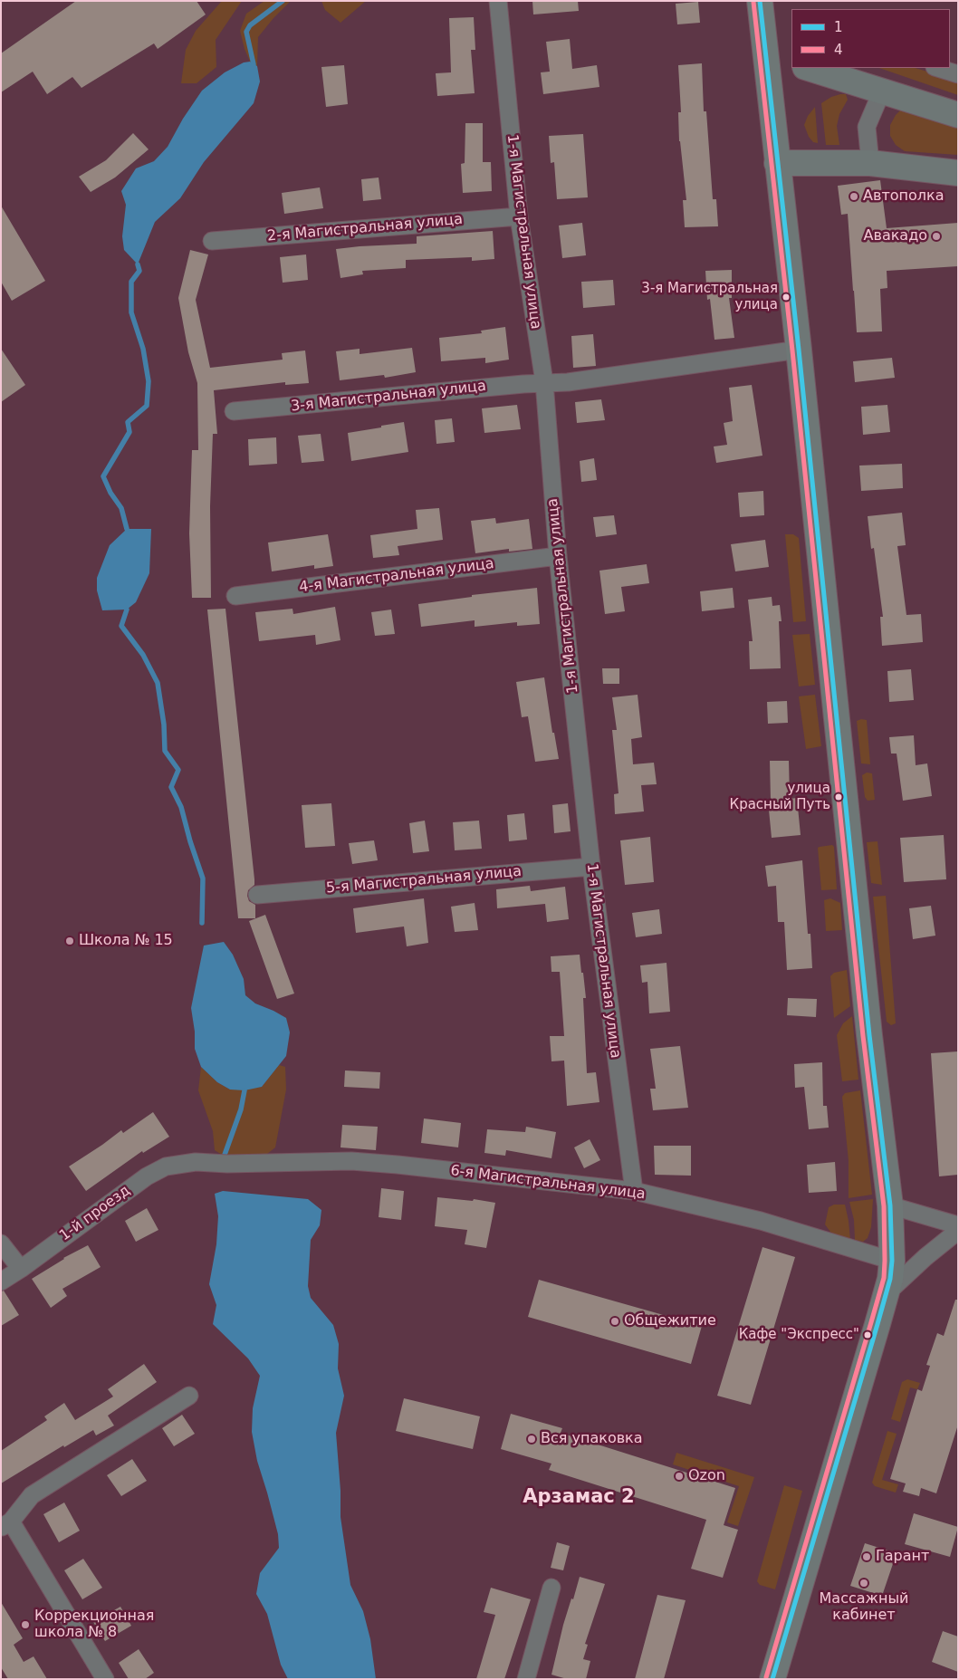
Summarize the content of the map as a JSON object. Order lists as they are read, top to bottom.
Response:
{
  "streets": {
    "street": [
      "2-я Магистральная улица",
      "1-я Магистральная улица",
      "3-я Магистральная улица",
      "4-я Магистральная улица",
      "5-я Магистральная улица",
      "6-я Магистральная улица",
      "1-й проезд"
    ]
  },
  "crossings": [
    ["2-я Магистральная улица", "1-я Магистральная улица"],
    ["1-я Магистральная улица", "3-я Магистральная улица"],
    ["1-я Магистральная улица", "4-я Магистральная улица"],
    ["1-я Магистральная улица", "5-я Магистральная улица"],
    ["1-я Магистральная улица", "6-я Магистральная улица"],
    ["6-я Магистральная улица", "1-й проезд"]
  ],
  "districts": ["Арзамас 2"],
  "places": [
    "Автополка",
    "Авакадо",
    "3-я Магистральная улица",
    "улица Красный Путь",
    "Школа № 15",
    "Общежитие",
    "Кафе \"Экспресс\"",
    "Вся упаковка",
    "Ozon",
    "Гарант",
    "Массажный кабинет",
    "Коррекционная школа № 8"
  ],
  "lines": ["transit line 1", "transit line 4"],
  "legend": ["1", "4"]
}
